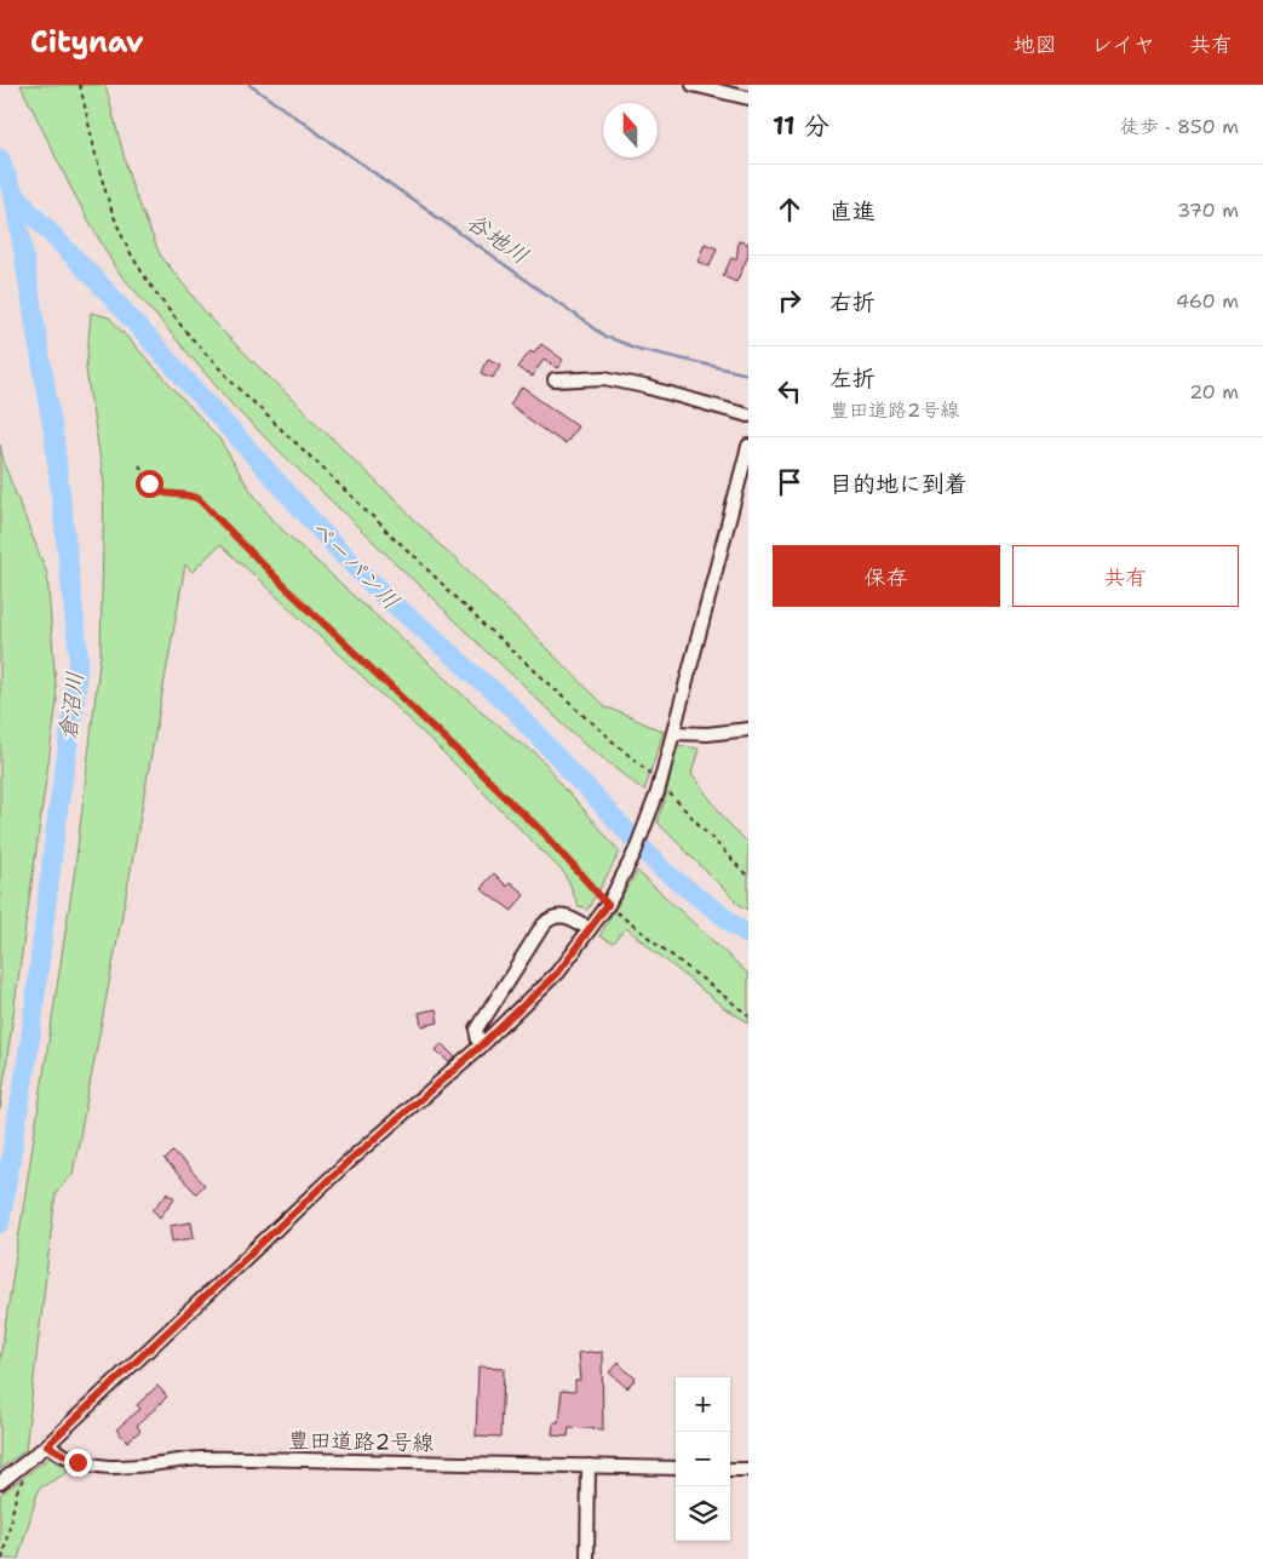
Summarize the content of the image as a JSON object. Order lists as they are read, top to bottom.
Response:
{
  "streets": {
    "street": ["豊田道路2号線"]
  },
  "water": ["谷地川", "ペーパン川", "倉沼川"],
  "north": "top",
  "page": {
    "header": "Citynav",
    "nav": ["地図", "レイヤ", "共有"],
    "heading": ["11 分", "徒歩 · 850 m"],
    "list": [
      ["直進", "370 m"],
      ["右折", "460 m"],
      ["左折", "豊田道路2号線", "20 m"],
      "目的地に到着"
    ],
    "buttons": ["保存", "共有"],
    "map_buttons": ["+", "−"]
  }
}
